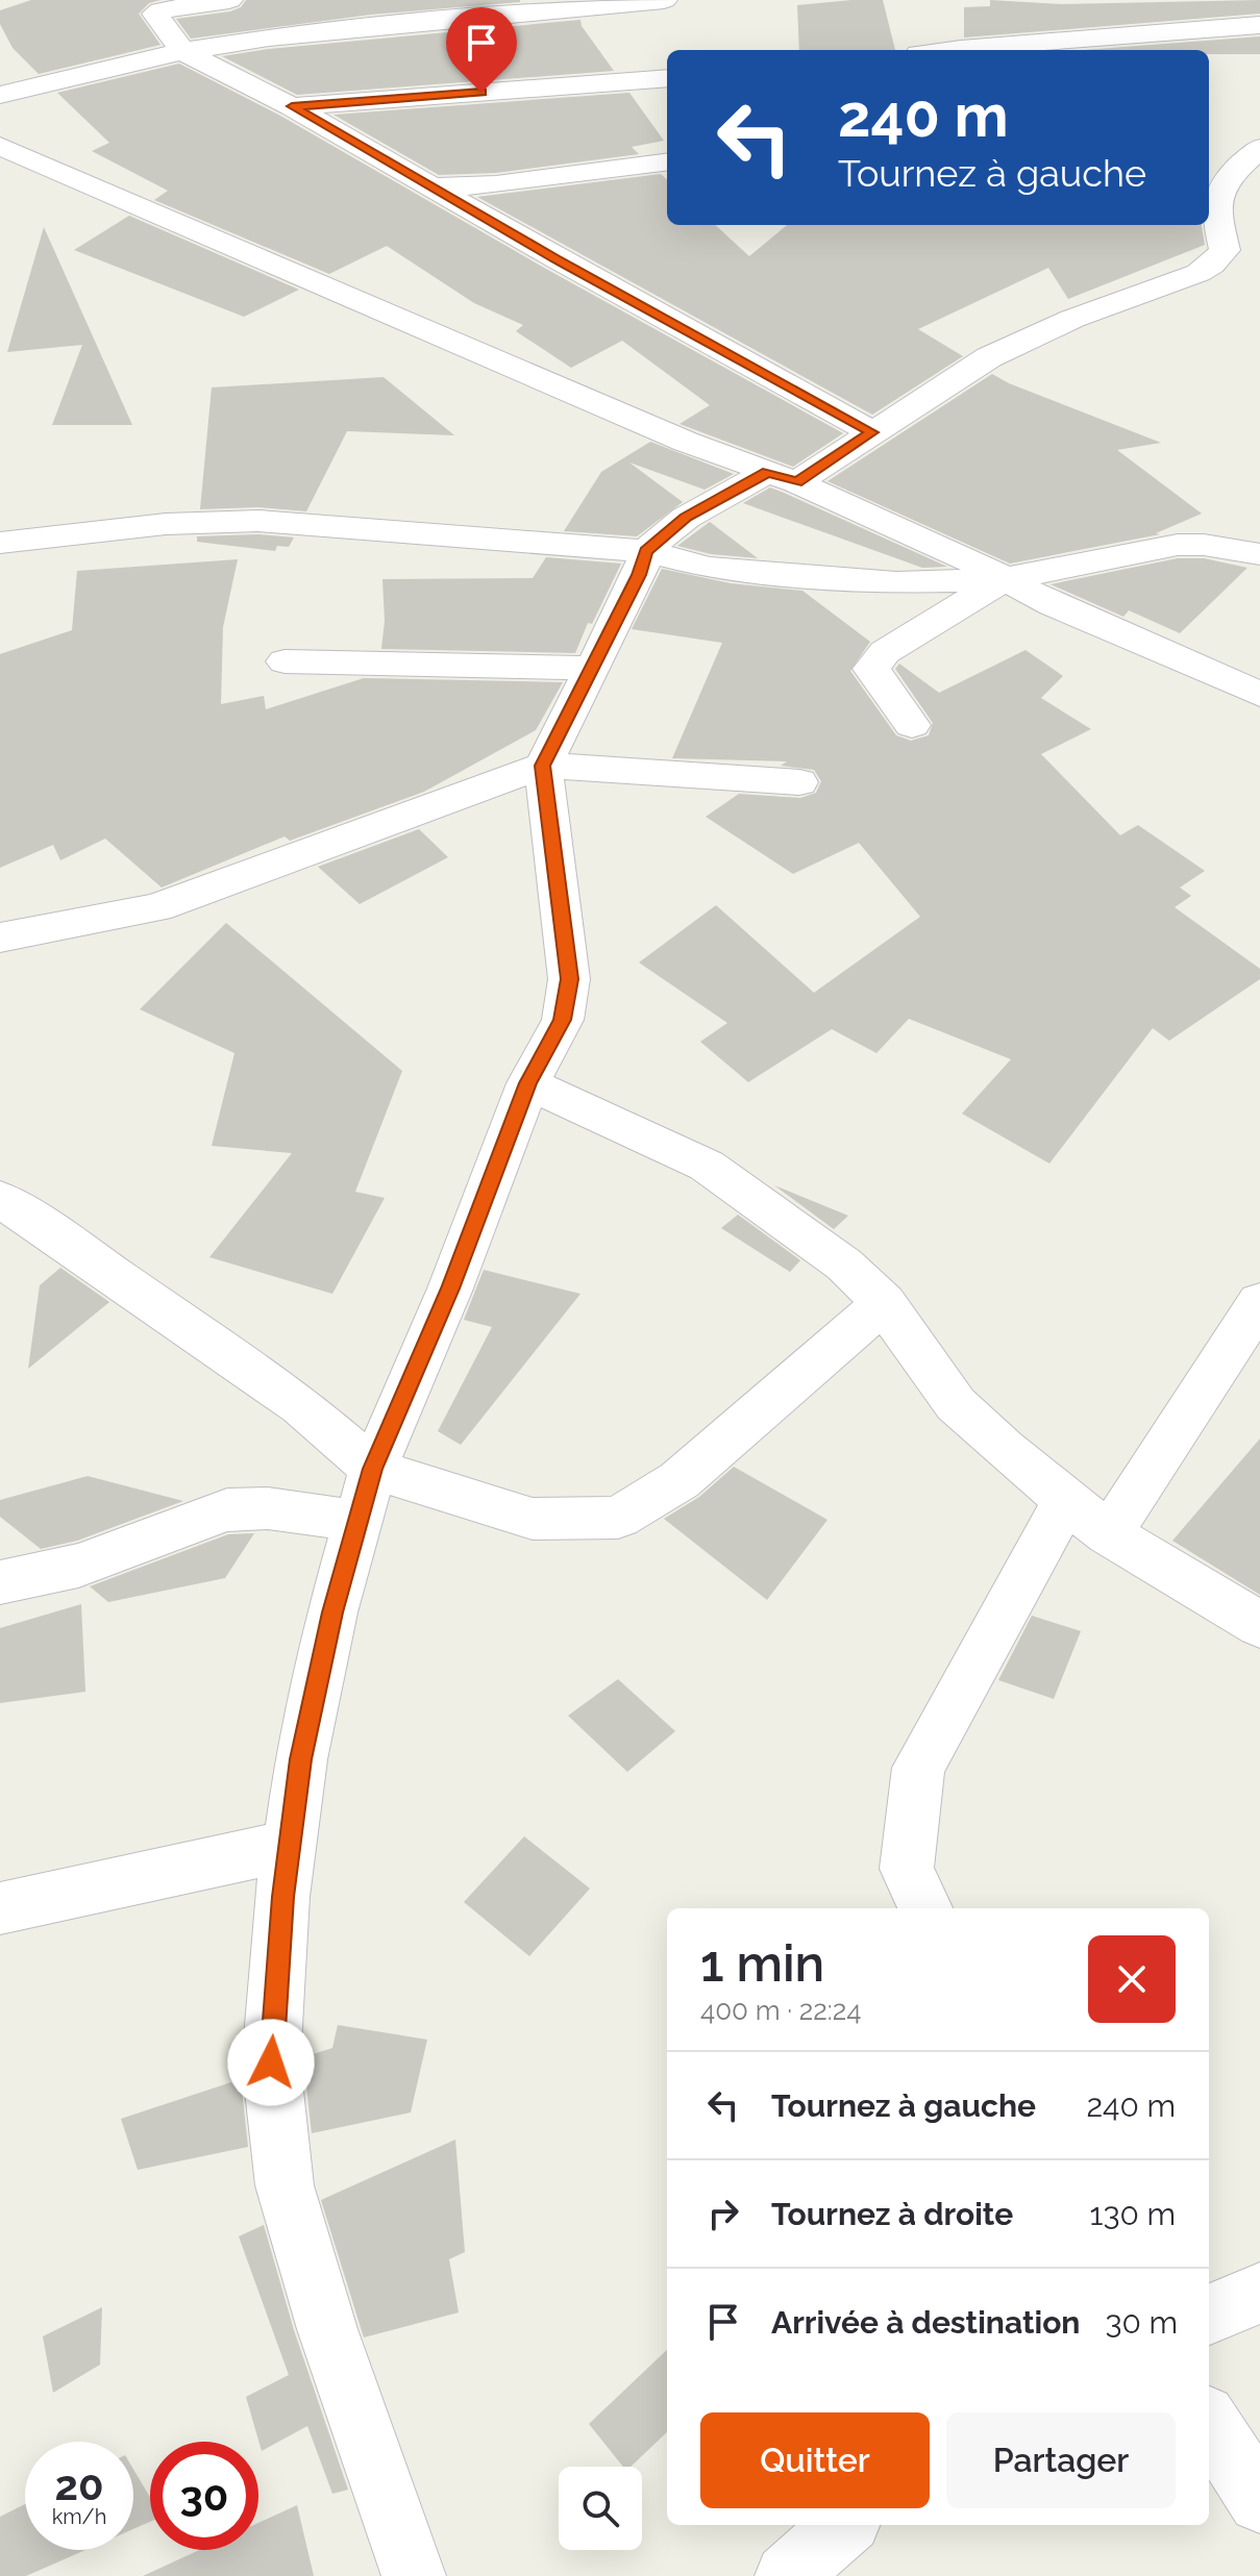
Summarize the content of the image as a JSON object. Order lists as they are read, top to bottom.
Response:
{
  "page": {
    "turn": ["240 m", "Tournez à gauche"],
    "heading": ["1 min", "400 m · 22:24"],
    "list": [
      {
        "name": "Tournez à gauche",
        "value": "240 m"
      },
      {
        "name": "Tournez à droite",
        "value": "130 m"
      },
      {
        "name": "Arrivée à destination",
        "value": "30 m"
      }
    ],
    "buttons": ["Quitter", "Partager"],
    "speed": "20 km/h",
    "limit": "30"
  }
}
